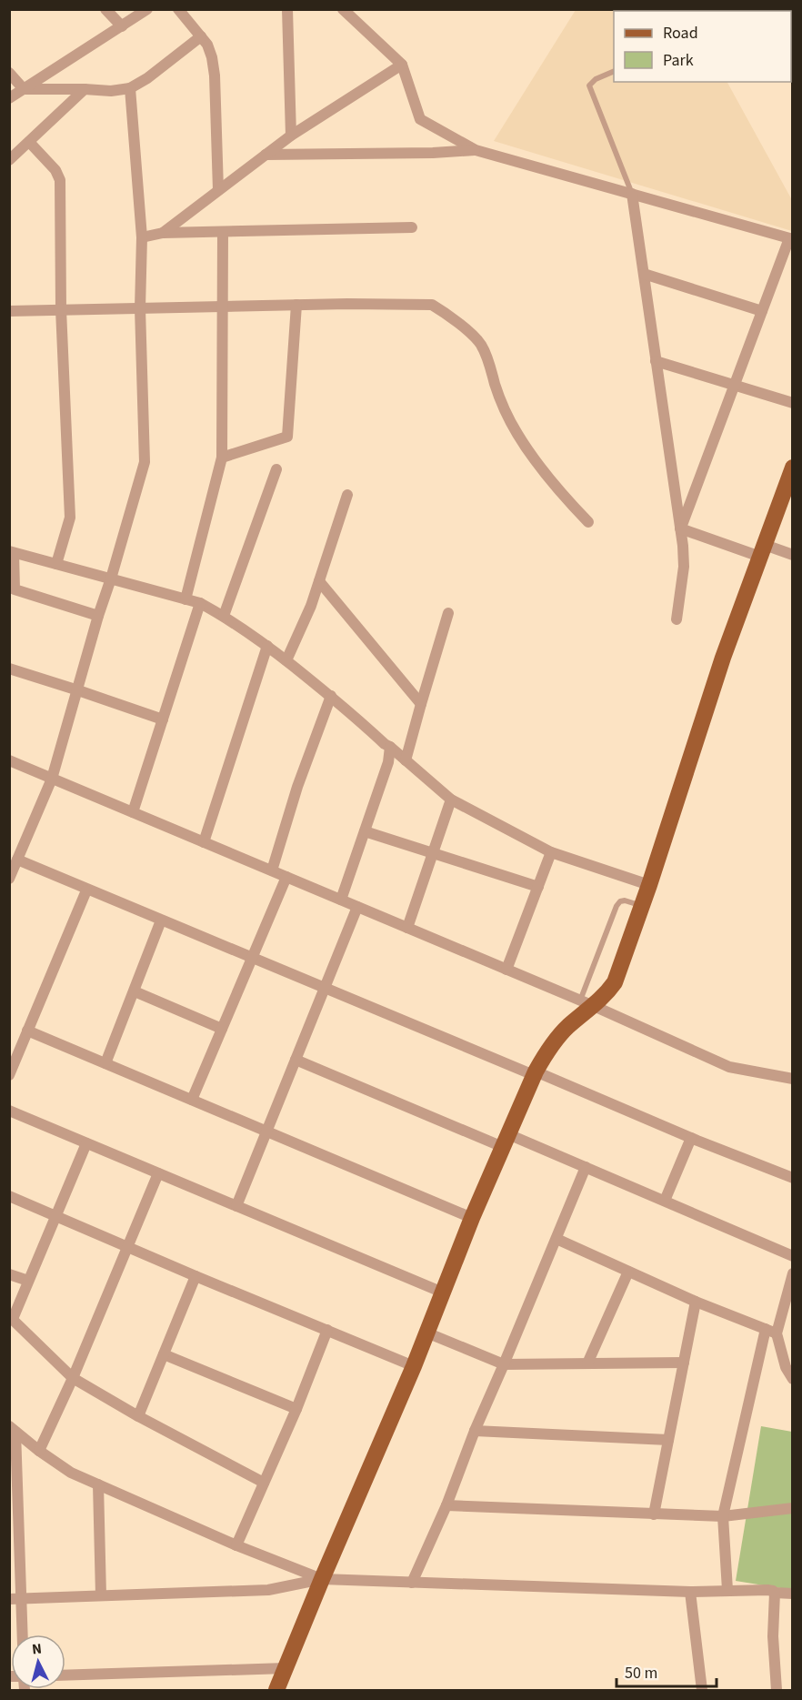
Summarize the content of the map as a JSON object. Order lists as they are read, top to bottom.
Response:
{
  "legend": ["Road", "Park"],
  "scale_bar": "50 m",
  "north": "top"
}
